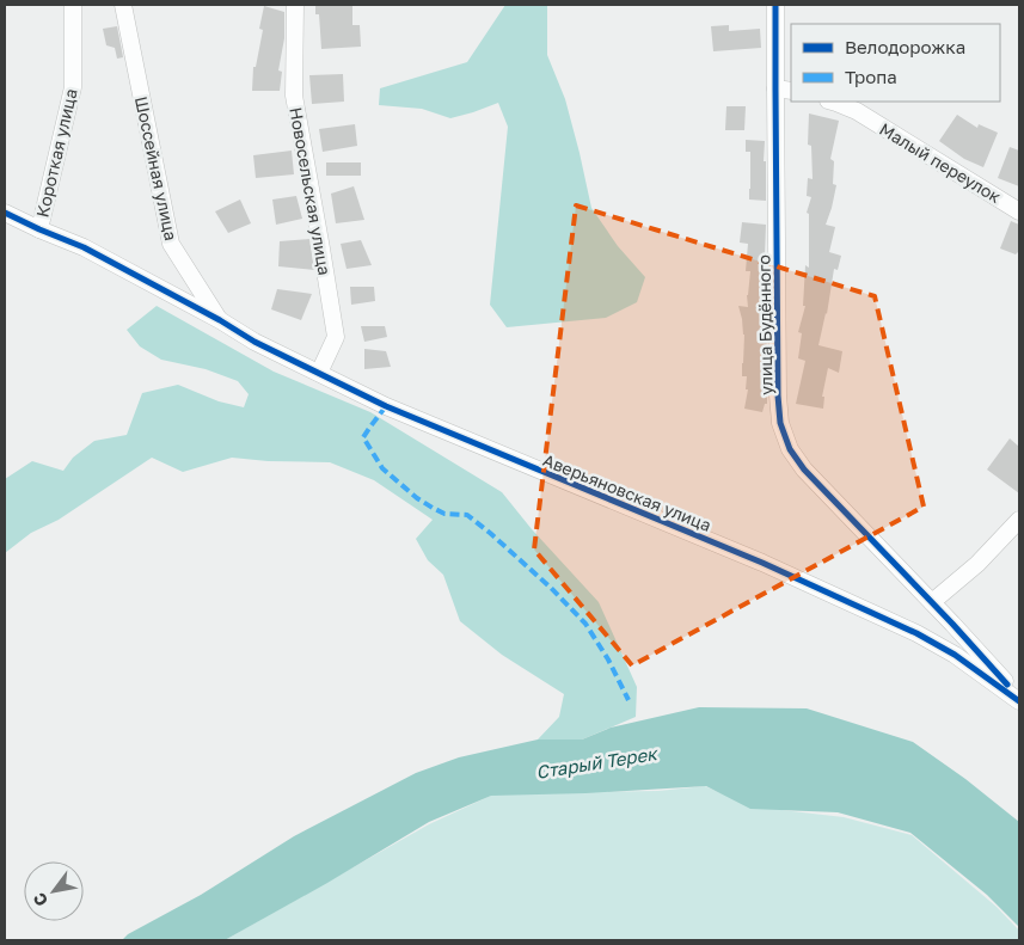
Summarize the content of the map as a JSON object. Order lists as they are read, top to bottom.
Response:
{
  "streets": {
    "street": [
      "Короткая улица",
      "Малый переулок",
      "Шоссейная улица",
      "Новосельская улица",
      "улица Будённого",
      "Аверьяновская улица"
    ]
  },
  "crossings": [
    ["Короткая улица", "Аверьяновская улица"],
    ["Шоссейная улица", "Аверьяновская улица"],
    ["Новосельская улица", "Аверьяновская улица"],
    ["улица Будённого", "Аверьяновская улица"]
  ],
  "water": ["Старый Терек"],
  "legend": ["Велодорожка", "Тропа"],
  "north": "bottom left"
}
